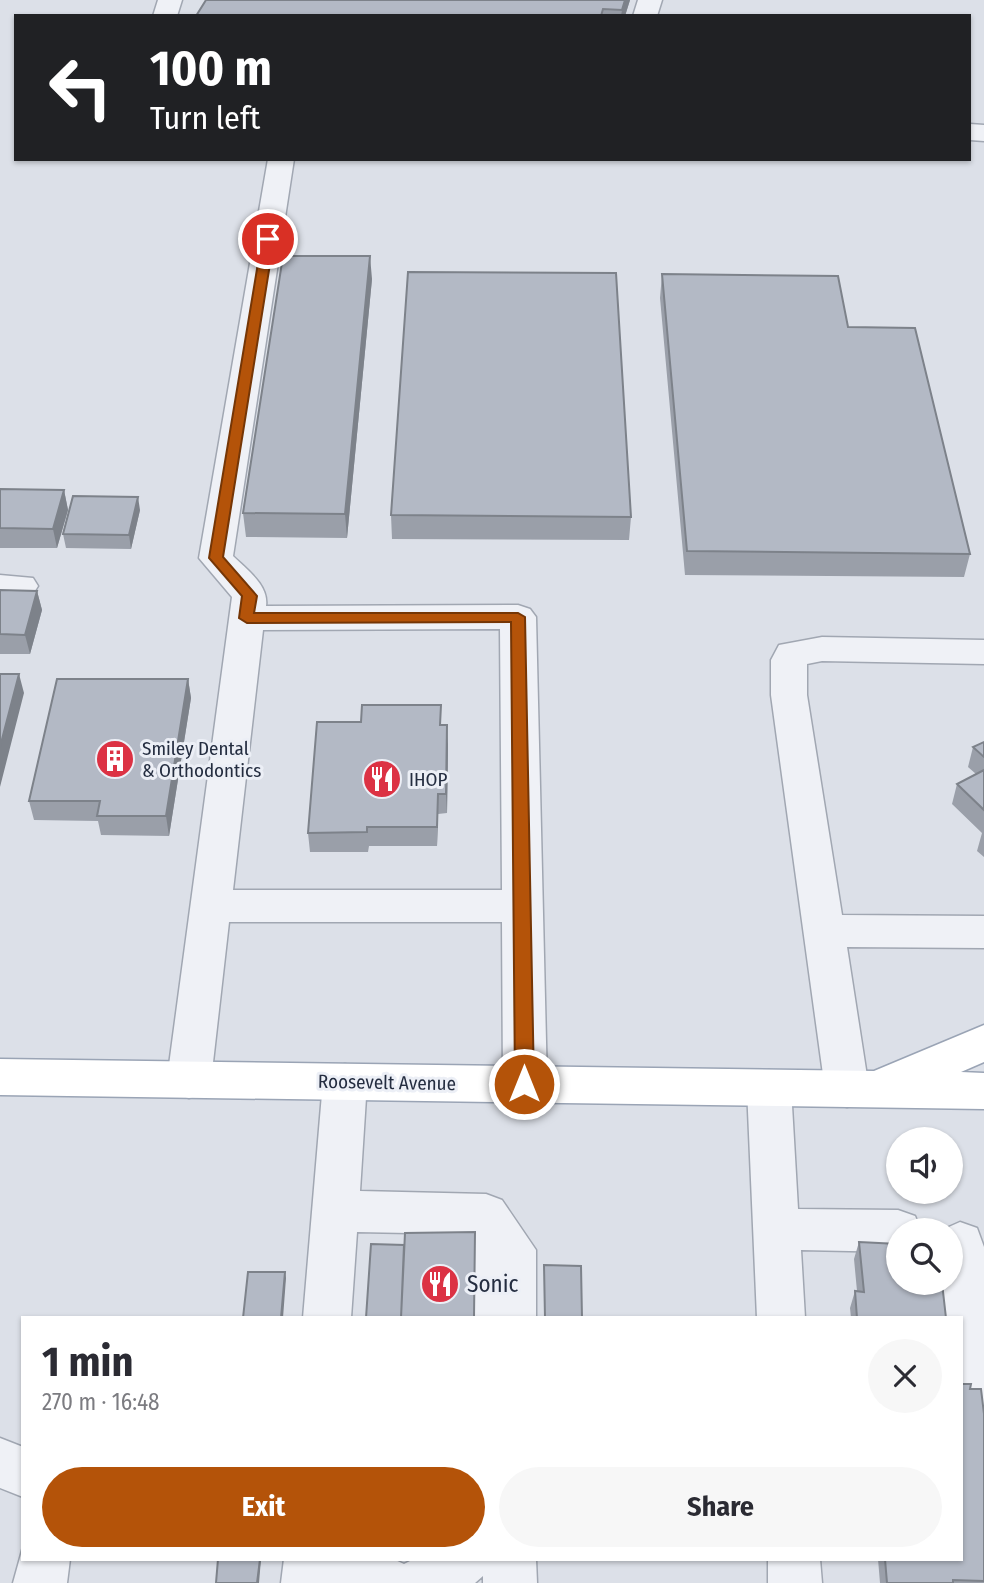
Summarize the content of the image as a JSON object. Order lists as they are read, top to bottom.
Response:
{
  "streets": {
    "main road": ["Roosevelt Avenue"]
  },
  "places": {
    "building": ["Smiley Dental & Orthodontics"],
    "restaurant": ["IHOP", "Sonic"]
  },
  "page": {
    "turn": ["100 m", "Turn left"],
    "heading": ["1 min", "270 m · 16:48"],
    "buttons": ["Exit", "Share"]
  }
}
